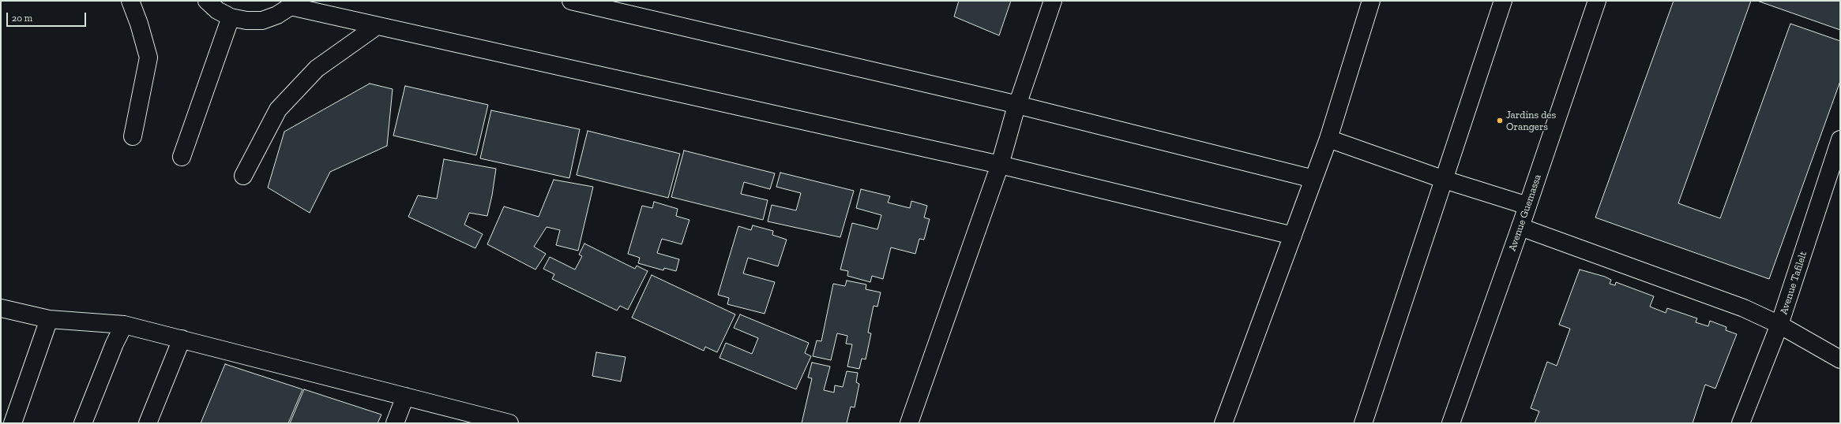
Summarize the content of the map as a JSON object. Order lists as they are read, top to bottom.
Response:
{
  "streets": {
    "street": ["Avenue Guemassa", "Avenue Tafilelt"]
  },
  "places": ["Jardins des Orangers"],
  "scale_bar": "20 m"
}
